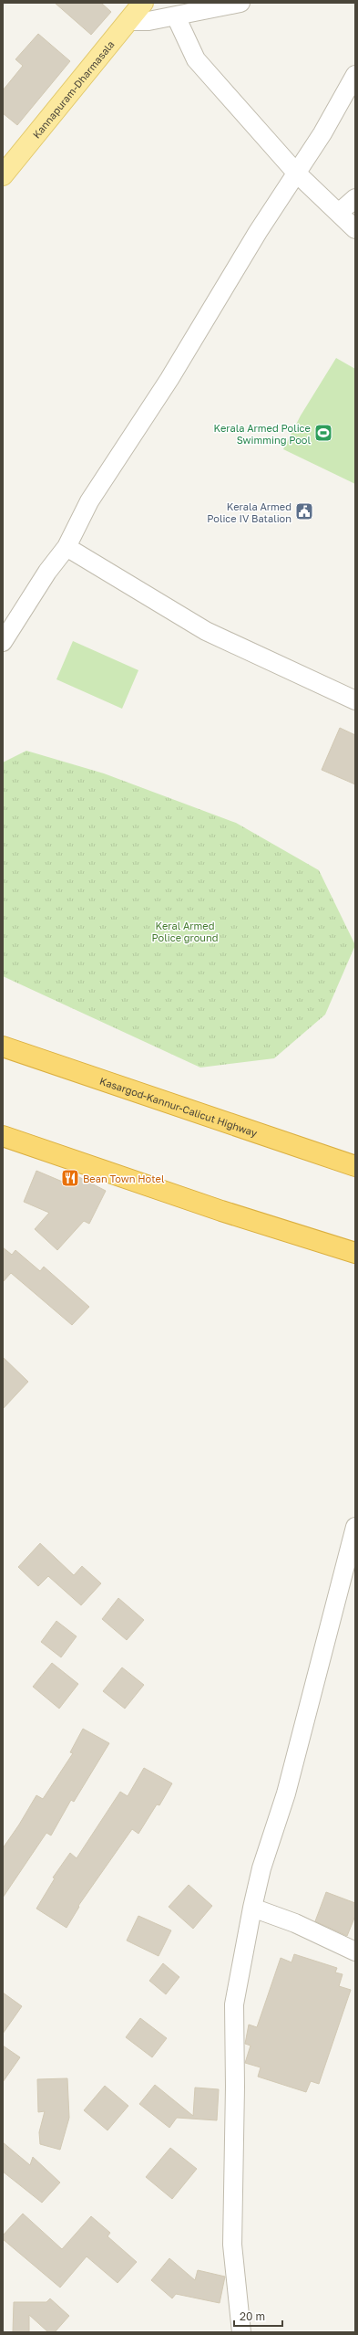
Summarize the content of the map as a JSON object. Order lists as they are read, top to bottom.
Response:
{
  "streets": {
    "highway": ["Kasargod-Kannur-Calicut Highway"],
    "main road": ["Kannapuram-Dharmasala"]
  },
  "parks": ["Keral Armed Police ground"],
  "places": {
    "sports": ["Kerala Armed Police Swimming Pool"],
    "public building": ["Kerala Armed Police IV Batalion"],
    "restaurant": ["Bean Town Hotel"]
  },
  "scale_bar": "20 m"
}
